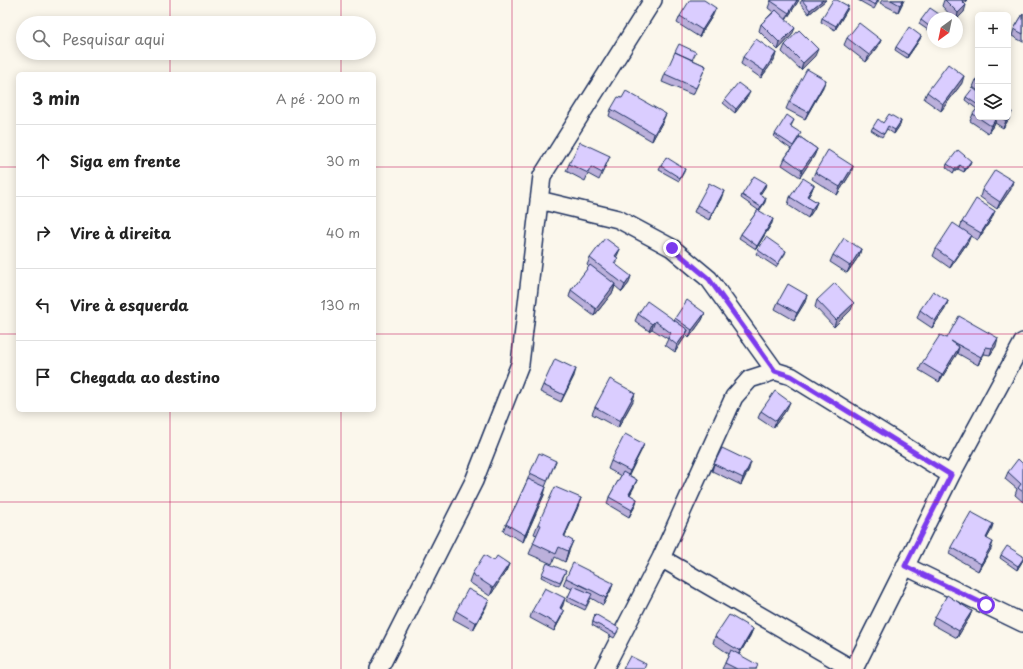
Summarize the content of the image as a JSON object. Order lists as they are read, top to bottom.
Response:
{
  "north": "bottom left",
  "page": {
    "map_buttons": ["+", "−"],
    "search": "Pesquisar aqui",
    "heading": ["3 min", "A pé · 200 m"],
    "list": [
      ["Siga em frente", "30 m"],
      ["Vire à direita", "40 m"],
      ["Vire à esquerda", "130 m"],
      "Chegada ao destino"
    ]
  }
}
